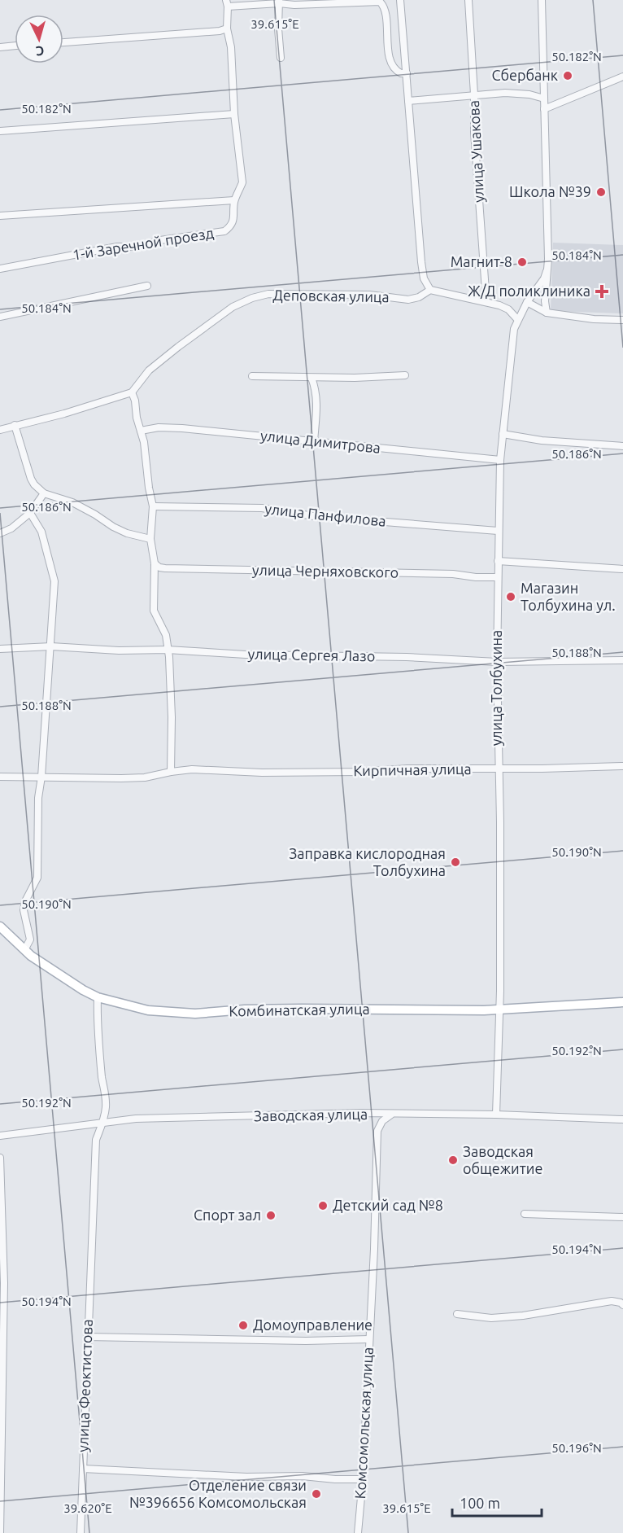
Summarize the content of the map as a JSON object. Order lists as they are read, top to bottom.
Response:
{
  "streets": {
    "main road": ["Комбинатская улица"],
    "street": [
      "улица Ушакова",
      "1-й Заречной проезд",
      "Деповская улица",
      "улица Димитрова",
      "улица Панфилова",
      "улица Черняховского",
      "улица Сергея Лазо",
      "улица Толбухина",
      "Кирпичная улица",
      "Заводская улица",
      "улица Феоктистова",
      "Комсомольская улица"
    ]
  },
  "crossings": [
    ["улица Димитрова", "улица Толбухина"],
    ["улица Панфилова", "улица Толбухина"],
    ["улица Черняховского", "улица Толбухина"],
    ["улица Сергея Лазо", "улица Толбухина"],
    ["улица Толбухина", "Кирпичная улица"],
    ["улица Толбухина", "Комбинатская улица"],
    ["улица Толбухина", "Заводская улица"],
    ["Комбинатская улица", "улица Феоктистова"],
    ["Заводская улица", "улица Феоктистова"],
    ["Заводская улица", "Комсомольская улица"]
  ],
  "places": {
    "other": [
      "Сбербанк",
      "Школа №39",
      "Магнит-8",
      "Магазин Толбухина ул.",
      "Заправка кислородная Толбухина",
      "Заводская общежитие",
      "Детский сад №8",
      "Спорт зал",
      "Домоуправление",
      "Отделение связи №396656 Комсомольская"
    ],
    "health": ["Ж/Д поликлиника"]
  },
  "scale_bar": "100 m",
  "north": "bottom",
  "coordinates": [
    "39.615°E",
    "50.182°N",
    "50.184°N",
    "50.186°N",
    "50.188°N",
    "50.190°N",
    "50.192°N",
    "50.194°N",
    "50.196°N",
    "39.620°E"
  ]
}
